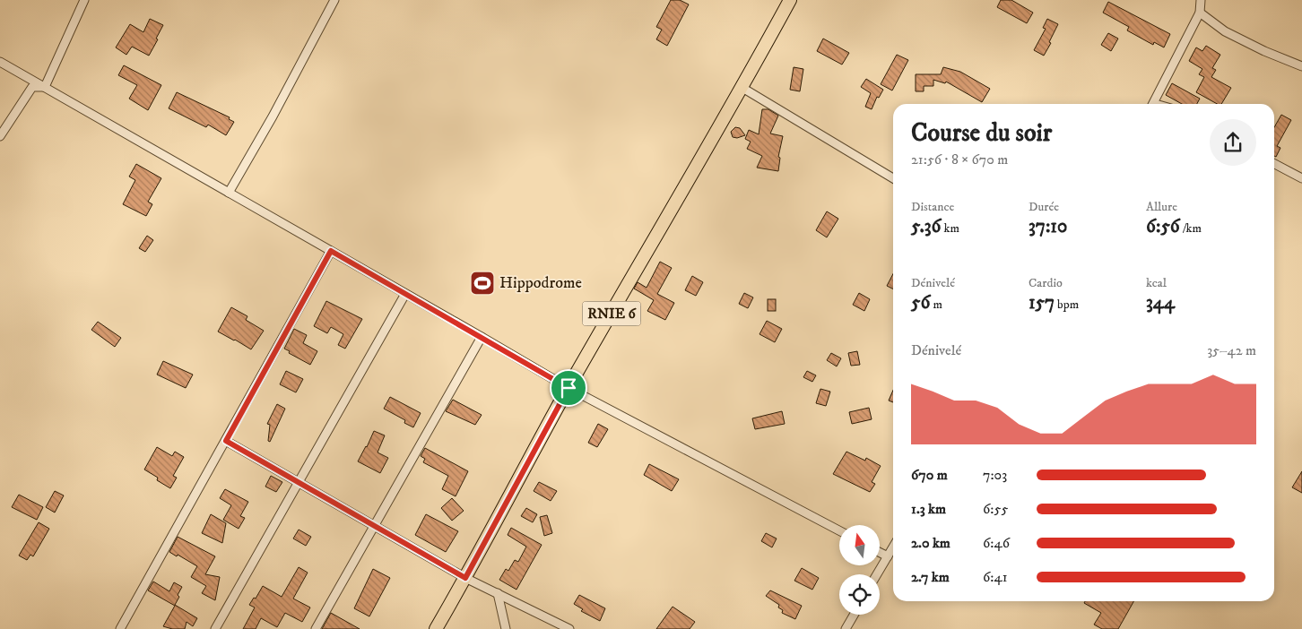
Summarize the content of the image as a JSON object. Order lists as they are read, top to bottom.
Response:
{
  "streets": {
    "main road": ["RNIE 6"]
  },
  "places": {
    "sports": ["Hippodrome"]
  },
  "north": "top",
  "page": {
    "heading": ["Course du soir", "21:56 · 8 × 670 m"],
    "stats": [
      ["Distance", "5.36 km"],
      ["Durée", "37:10"],
      ["Allure", "6:56 /km"],
      ["Dénivelé", "56 m"],
      ["Cardio", "157 bpm"],
      ["kcal", "344"]
    ],
    "chart": ["Dénivelé", "35–42 m"],
    "list": [
      {
        "name": "670 m",
        "note": "7:03"
      },
      {
        "name": "1.3 km",
        "note": "6:55"
      },
      {
        "name": "2.0 km",
        "note": "6:46"
      },
      {
        "name": "2.7 km",
        "note": "6:41"
      }
    ]
  }
}
